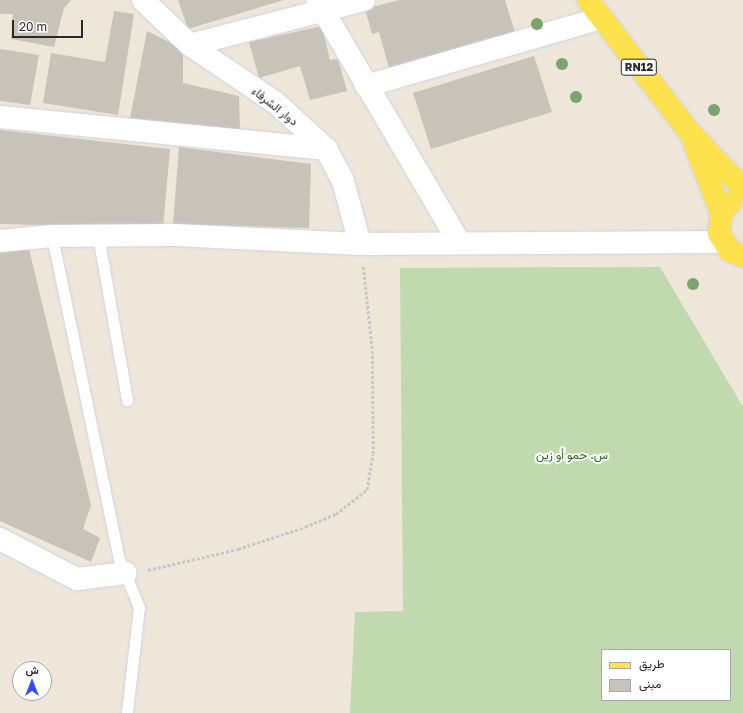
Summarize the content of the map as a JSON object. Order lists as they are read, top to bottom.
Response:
{
  "streets": {
    "main road": ["RN12"],
    "street": ["دوار الشرفاء"]
  },
  "parks": ["س. حمو أو زين"],
  "legend": ["طريق", "مبنى"],
  "scale_bar": "20 m",
  "north": "top"
}
